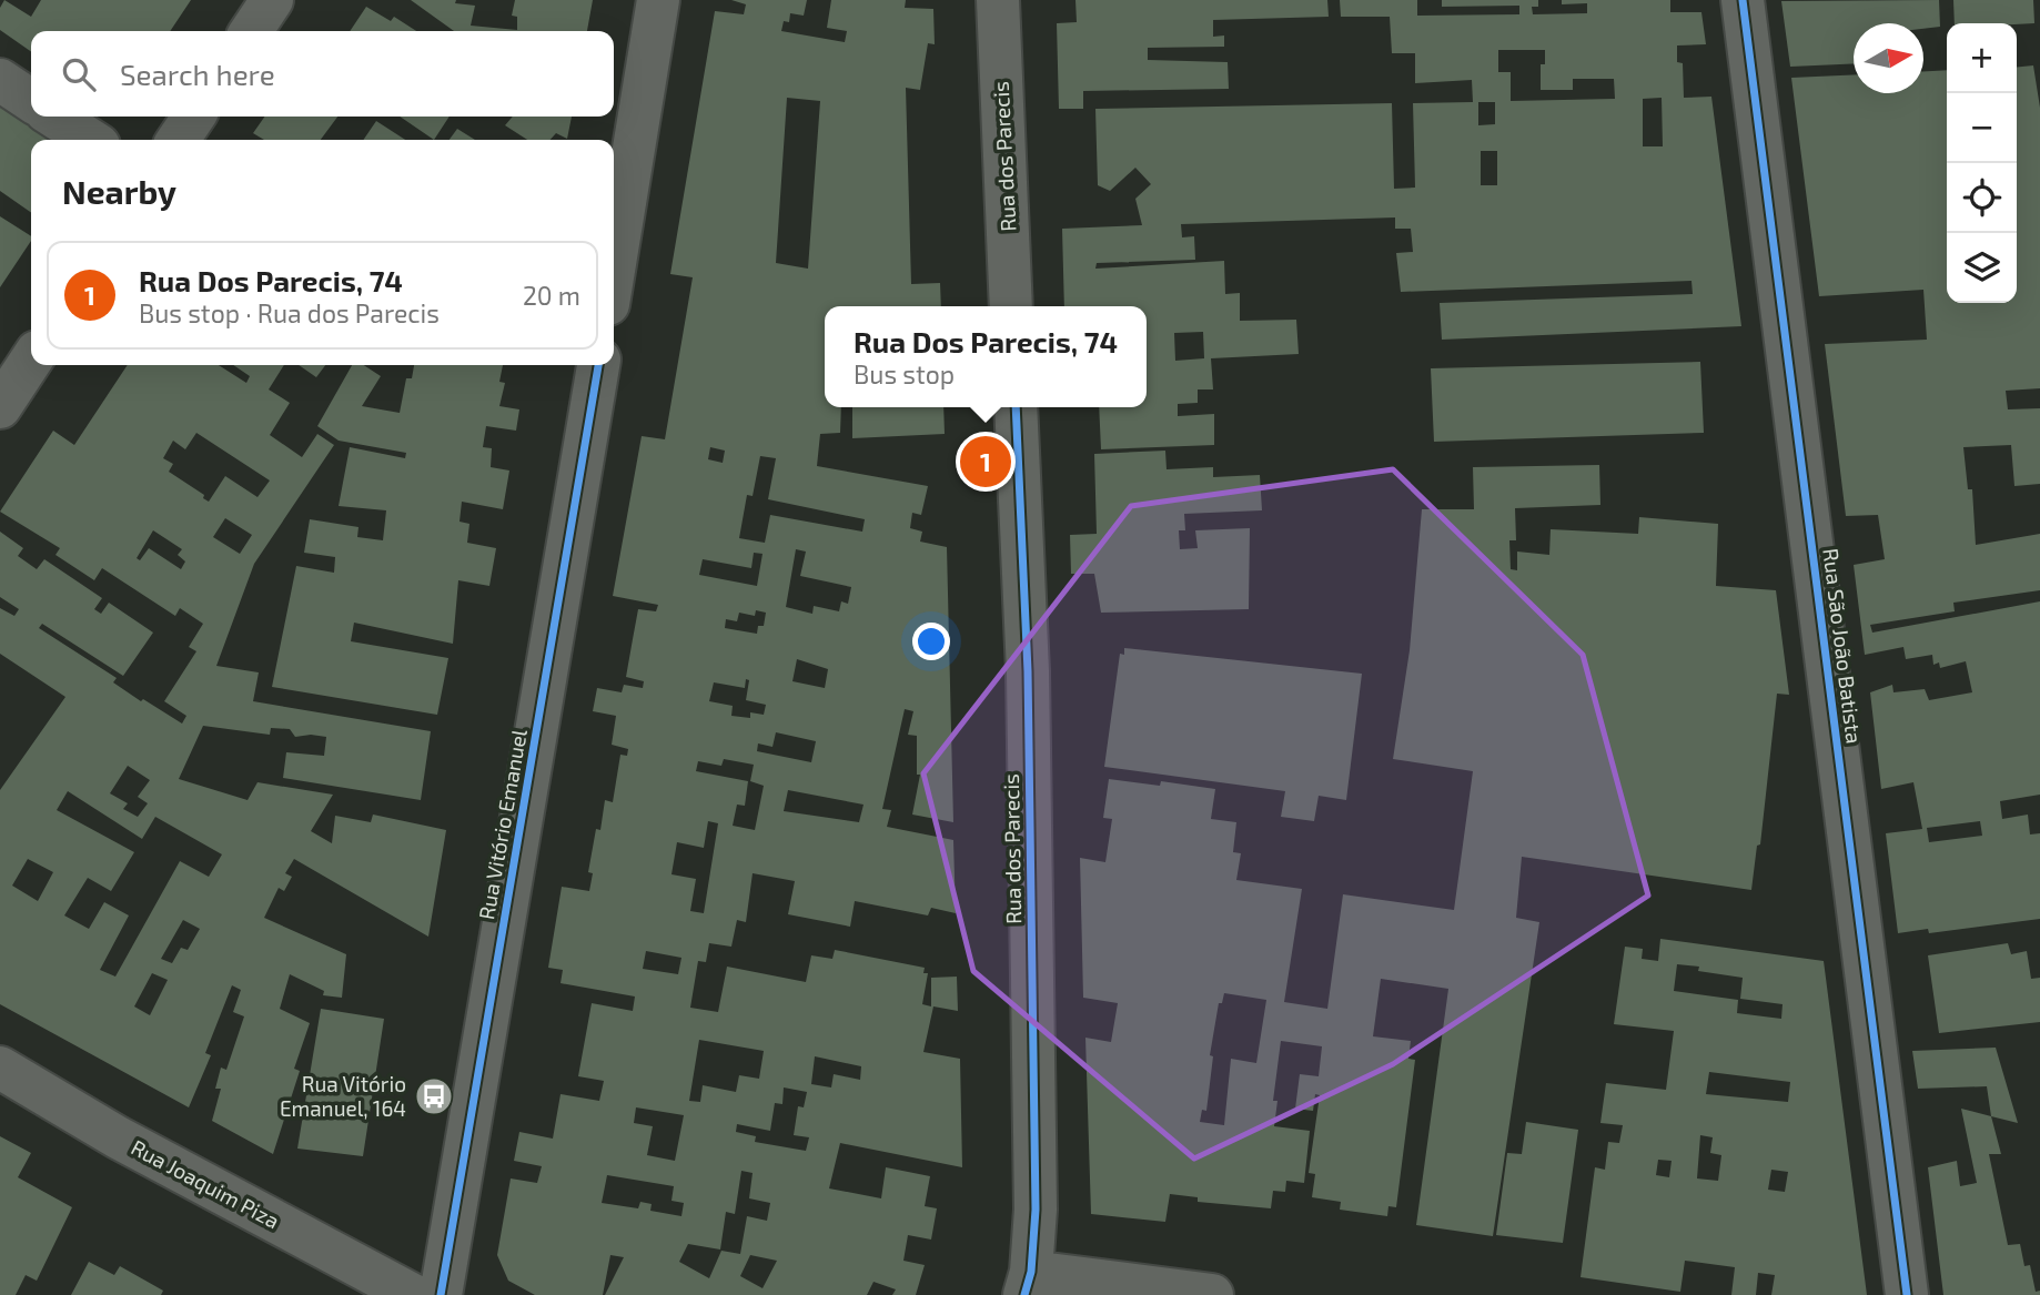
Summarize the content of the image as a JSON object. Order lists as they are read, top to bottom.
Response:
{
  "streets": {
    "street": [
      "Rua dos Parecis",
      "Rua São João Batista",
      "Rua Vitório Emanuel",
      "Rua Joaquim Piza"
    ]
  },
  "places": {
    "bus stop": ["Rua Vitório Emanuel, 164"]
  },
  "north": "right",
  "page": {
    "map_buttons": ["+", "−"],
    "search": "Search here",
    "heading": "Nearby",
    "list": [
      {
        "mark": "1",
        "name": "Rua Dos Parecis, 74",
        "note": "Bus stop · Rua dos Parecis",
        "value": "20 m"
      }
    ],
    "popup": ["Rua Dos Parecis, 74", "Bus stop"],
    "pins": "1"
  }
}
